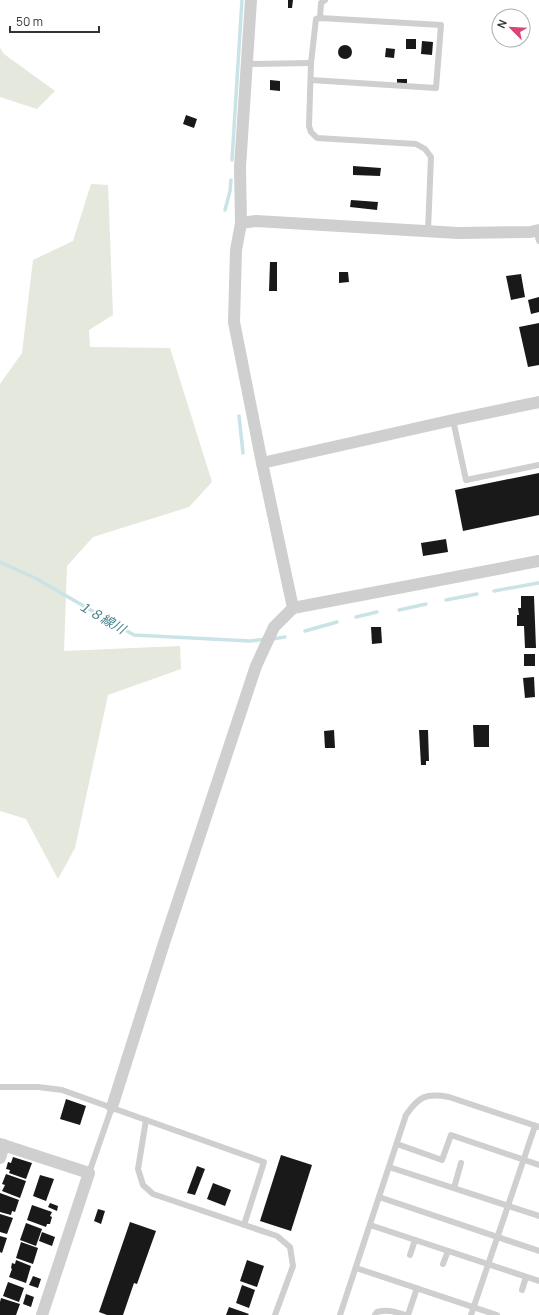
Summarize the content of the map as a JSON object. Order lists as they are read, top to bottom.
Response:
{
  "water": ["１８線川"],
  "scale_bar": "50 m",
  "north": "top left"
}
